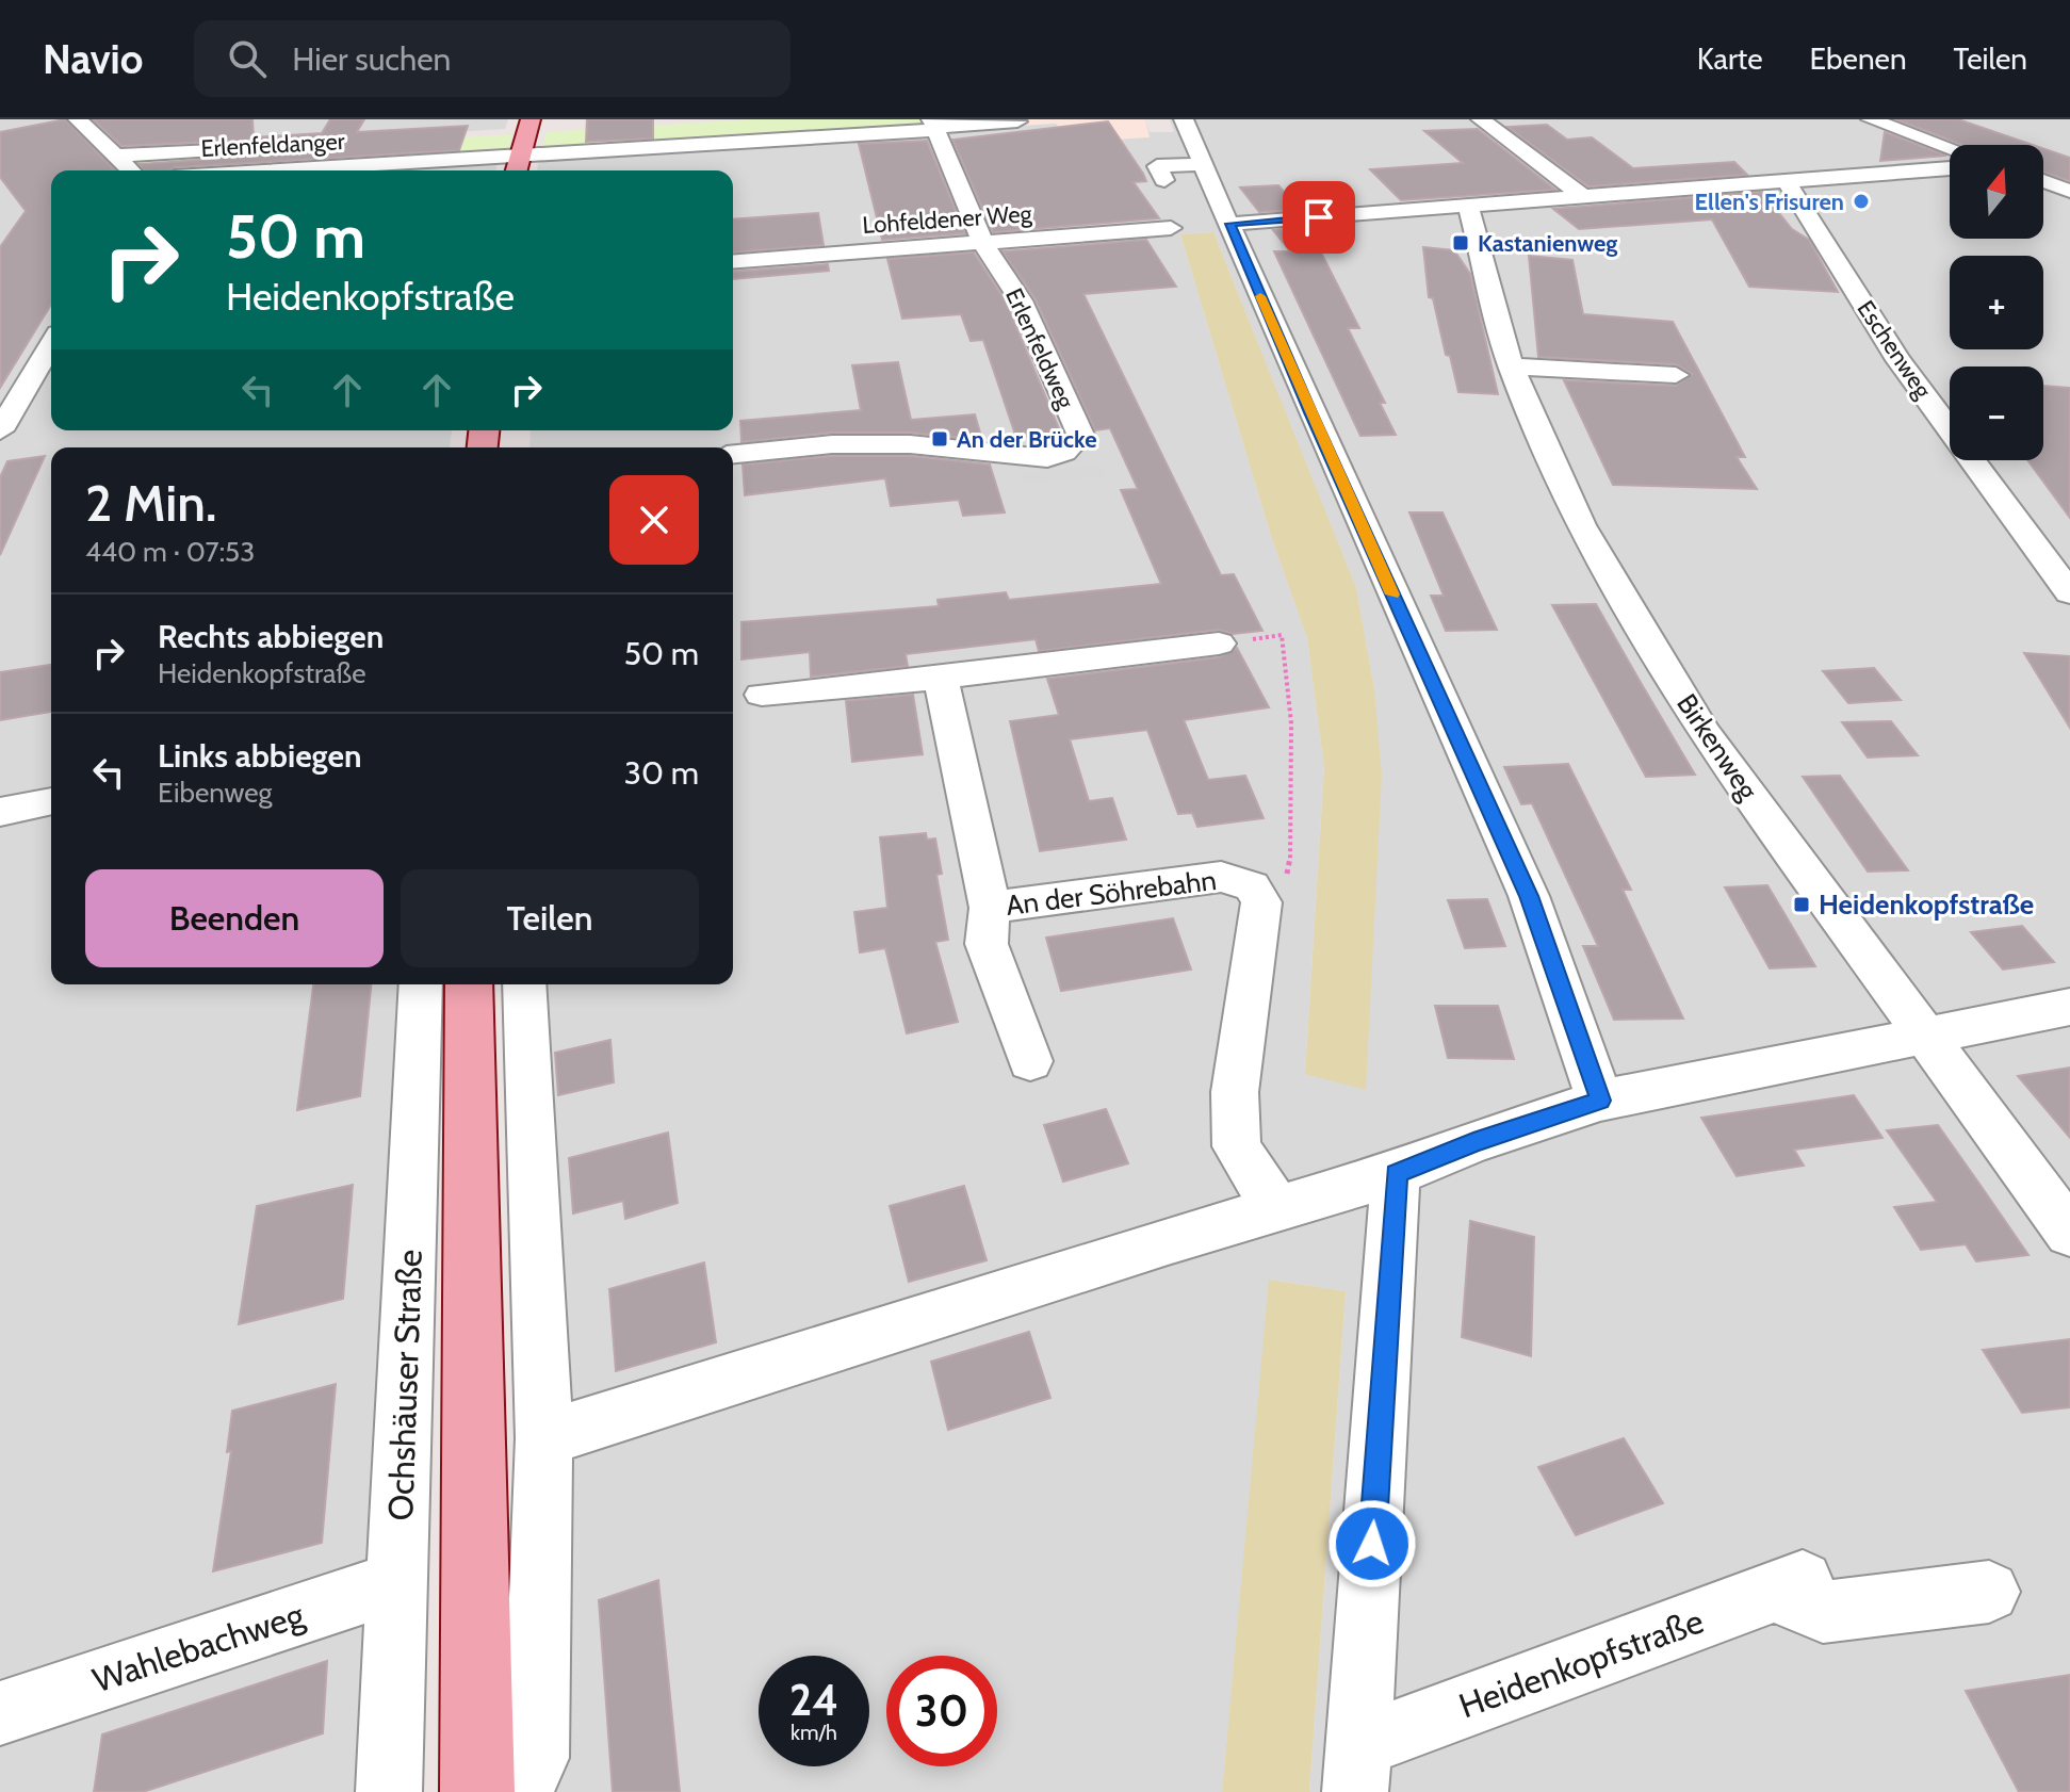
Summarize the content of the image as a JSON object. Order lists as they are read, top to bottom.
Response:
{
  "streets": {
    "street": [
      "Erlenfeldanger",
      "Lohfeldener Weg",
      "Erlenfeldweg",
      "Eschenweg",
      "Birkenweg",
      "An der Söhrebahn",
      "Ochshäuser Straße",
      "Wahlebachweg",
      "Heidenkopfstraße"
    ]
  },
  "crossings": [
    ["Erlenfeldanger", "Erlenfeldweg"],
    ["Lohfeldener Weg", "Erlenfeldweg"],
    ["Ochshäuser Straße", "Wahlebachweg"]
  ],
  "places": {
    "other": ["Ellen's Frisuren"],
    "transit": ["Kastanienweg", "An der Brücke", "Heidenkopfstraße"]
  },
  "north": "top",
  "page": {
    "header": "Navio",
    "search": "Hier suchen",
    "nav": ["Karte", "Ebenen", "Teilen"],
    "map_buttons": ["+", "−"],
    "turn": ["50 m", "Heidenkopfstraße"],
    "heading": ["2 Min.", "440 m · 07:53"],
    "list": [
      {
        "name": "Rechts abbiegen",
        "note": "Heidenkopfstraße",
        "value": "50 m"
      },
      {
        "name": "Links abbiegen",
        "note": "Eibenweg",
        "value": "30 m"
      }
    ],
    "buttons": ["Beenden", "Teilen"],
    "speed": "24 km/h",
    "limit": "30"
  }
}
